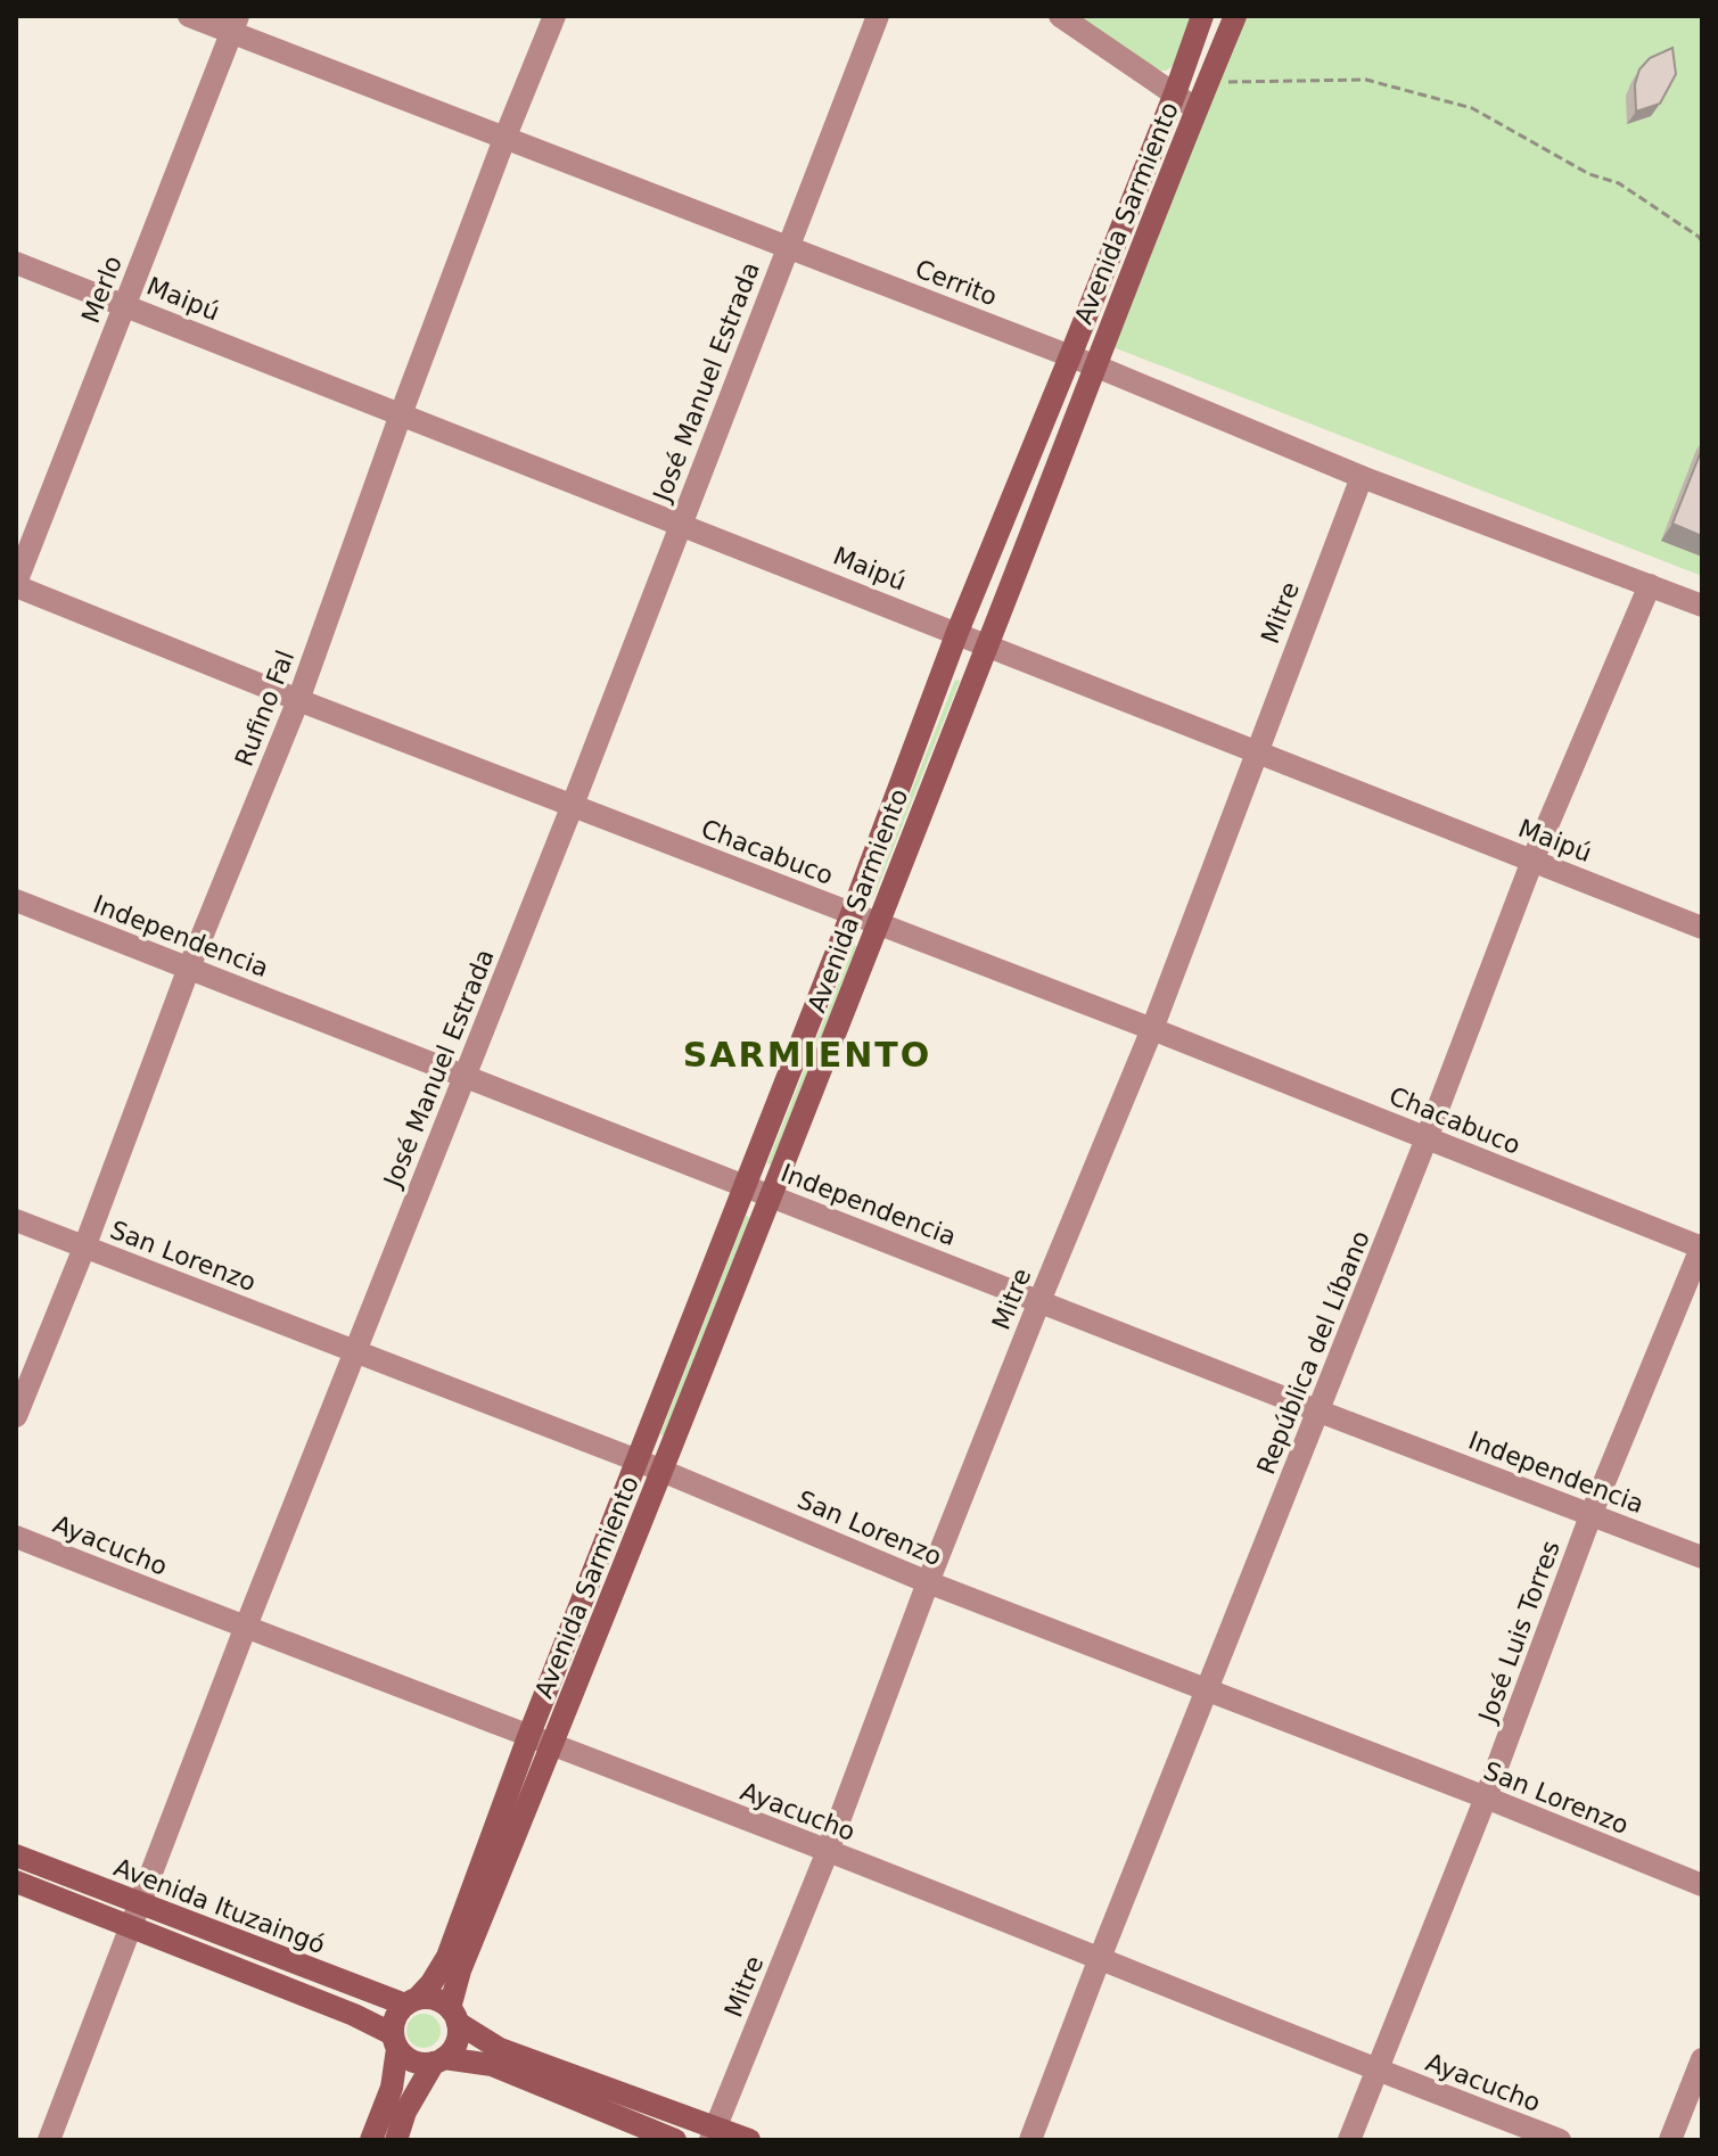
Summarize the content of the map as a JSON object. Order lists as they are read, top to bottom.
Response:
{
  "streets": {
    "main road": ["Avenida Sarmiento", "Avenida Ituzaingó"],
    "street": [
      "Cerrito",
      "Merlo",
      "Maipú",
      "José Manuel Estrada",
      "Mitre",
      "Rufino Fal",
      "Chacabuco",
      "Independencia",
      "San Lorenzo",
      "República del Líbano",
      "Ayacucho",
      "José Luis Torres"
    ]
  },
  "crossings": [
    ["Avenida Sarmiento", "Cerrito"],
    ["Avenida Sarmiento", "Maipú"],
    ["Avenida Sarmiento", "Chacabuco"],
    ["Avenida Sarmiento", "Independencia"],
    ["Avenida Sarmiento", "San Lorenzo"],
    ["Avenida Sarmiento", "Ayacucho"],
    ["Avenida Sarmiento", "Avenida Ituzaingó"],
    ["Cerrito", "Merlo"],
    ["Cerrito", "José Manuel Estrada"],
    ["Cerrito", "Mitre"],
    ["Cerrito", "Rufino Fal"],
    ["Cerrito", "República del Líbano"],
    ["Merlo", "Maipú"],
    ["Merlo", "Chacabuco"],
    ["Maipú", "José Manuel Estrada"],
    ["Maipú", "Mitre"],
    ["Maipú", "Rufino Fal"],
    ["Maipú", "República del Líbano"],
    ["José Manuel Estrada", "Chacabuco"],
    ["José Manuel Estrada", "Independencia"],
    ["José Manuel Estrada", "San Lorenzo"],
    ["José Manuel Estrada", "Ayacucho"],
    ["José Manuel Estrada", "Avenida Ituzaingó"],
    ["Mitre", "Chacabuco"],
    ["Mitre", "Independencia"],
    ["Mitre", "San Lorenzo"],
    ["Mitre", "Ayacucho"],
    ["Rufino Fal", "Chacabuco"],
    ["Rufino Fal", "Independencia"],
    ["Rufino Fal", "San Lorenzo"],
    ["Chacabuco", "República del Líbano"],
    ["Chacabuco", "José Luis Torres"],
    ["Independencia", "República del Líbano"],
    ["Independencia", "José Luis Torres"],
    ["San Lorenzo", "República del Líbano"],
    ["San Lorenzo", "José Luis Torres"],
    ["República del Líbano", "Ayacucho"],
    ["Ayacucho", "José Luis Torres"]
  ],
  "districts": ["SARMIENTO"]
}
